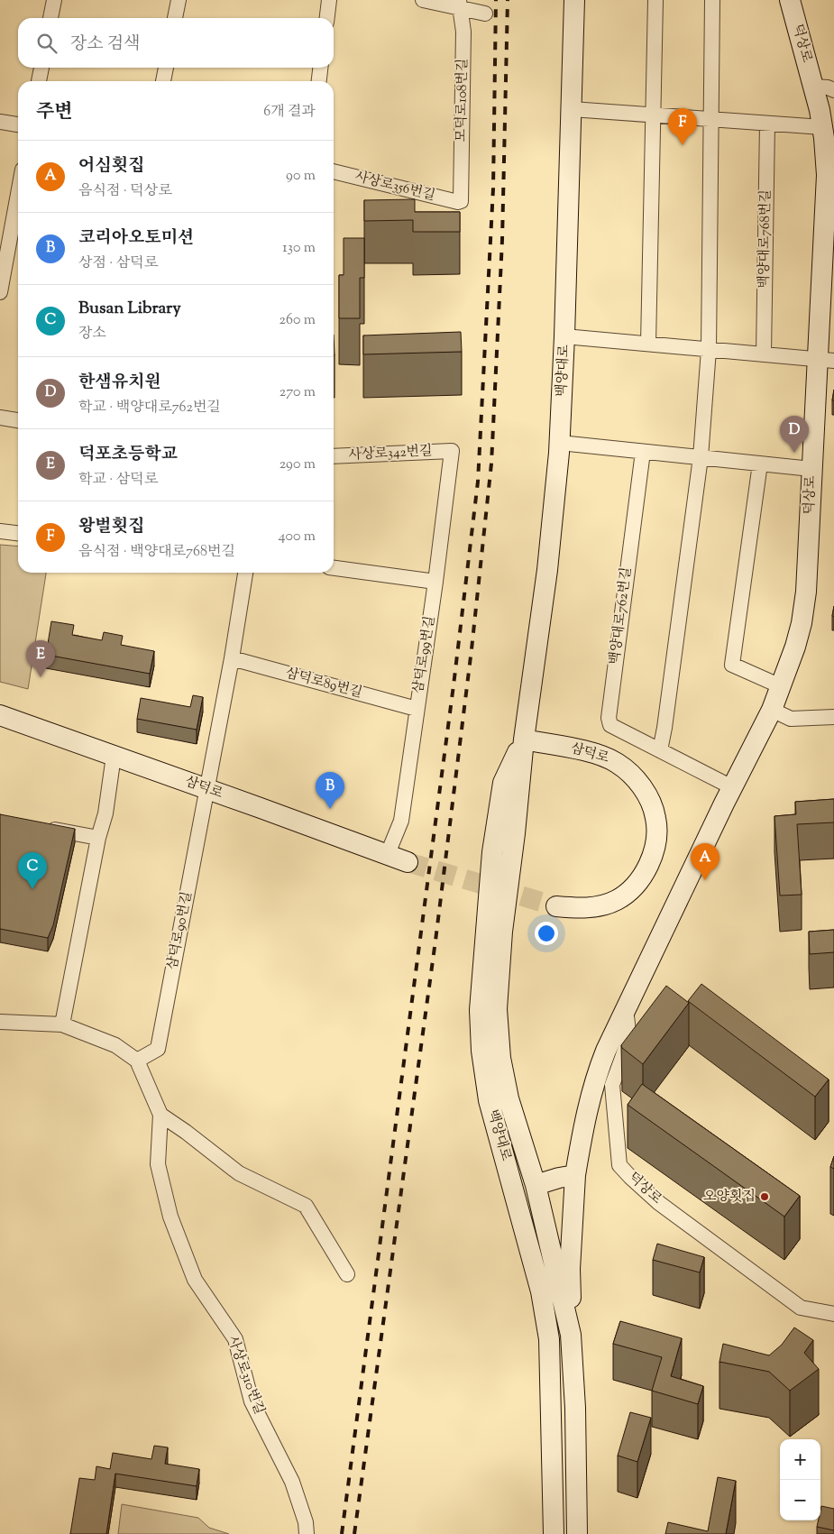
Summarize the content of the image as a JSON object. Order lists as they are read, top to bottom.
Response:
{
  "streets": {
    "main road": ["덕상로", "백양대로", "삼덕로"],
    "street": [
      "모덕로108번길",
      "사상로356번길",
      "백양대로768번길",
      "사상로342번길",
      "백양대로762번길",
      "삼덕로99번길",
      "삼덕로89번길",
      "삼덕로90번길",
      "사상로310번길"
    ]
  },
  "crossings": [
    ["덕상로", "백양대로"],
    ["덕상로", "백양대로762번길"],
    ["모덕로108번길", "사상로356번길"],
    ["백양대로", "삼덕로"],
    ["사상로342번길", "삼덕로99번길"],
    ["삼덕로99번길", "삼덕로89번길"],
    ["삼덕로99번길", "삼덕로"],
    ["삼덕로", "삼덕로90번길"],
    ["삼덕로90번길", "사상로310번길"]
  ],
  "places": ["오양횟집"],
  "page": {
    "search": "장소 검색",
    "heading": ["주변", "6개 결과"],
    "pins": [
      "F",
      "D",
      "E",
      "B",
      "A",
      "C"
    ],
    "list": [
      {
        "mark": "A",
        "name": "어심횟집",
        "note": "음식점 · 덕상로",
        "value": "90 m"
      },
      {
        "mark": "B",
        "name": "코리아오토미션",
        "note": "상점 · 삼덕로",
        "value": "130 m"
      },
      {
        "mark": "C",
        "name": "Busan Library",
        "note": "장소",
        "value": "260 m"
      },
      {
        "mark": "D",
        "name": "한샘유치원",
        "note": "학교 · 백양대로762번길",
        "value": "270 m"
      },
      {
        "mark": "E",
        "name": "덕포초등학교",
        "note": "학교 · 삼덕로",
        "value": "290 m"
      },
      {
        "mark": "F",
        "name": "왕벌횟집",
        "note": "음식점 · 백양대로768번길",
        "value": "400 m"
      }
    ],
    "map_buttons": ["+", "−"]
  }
}
